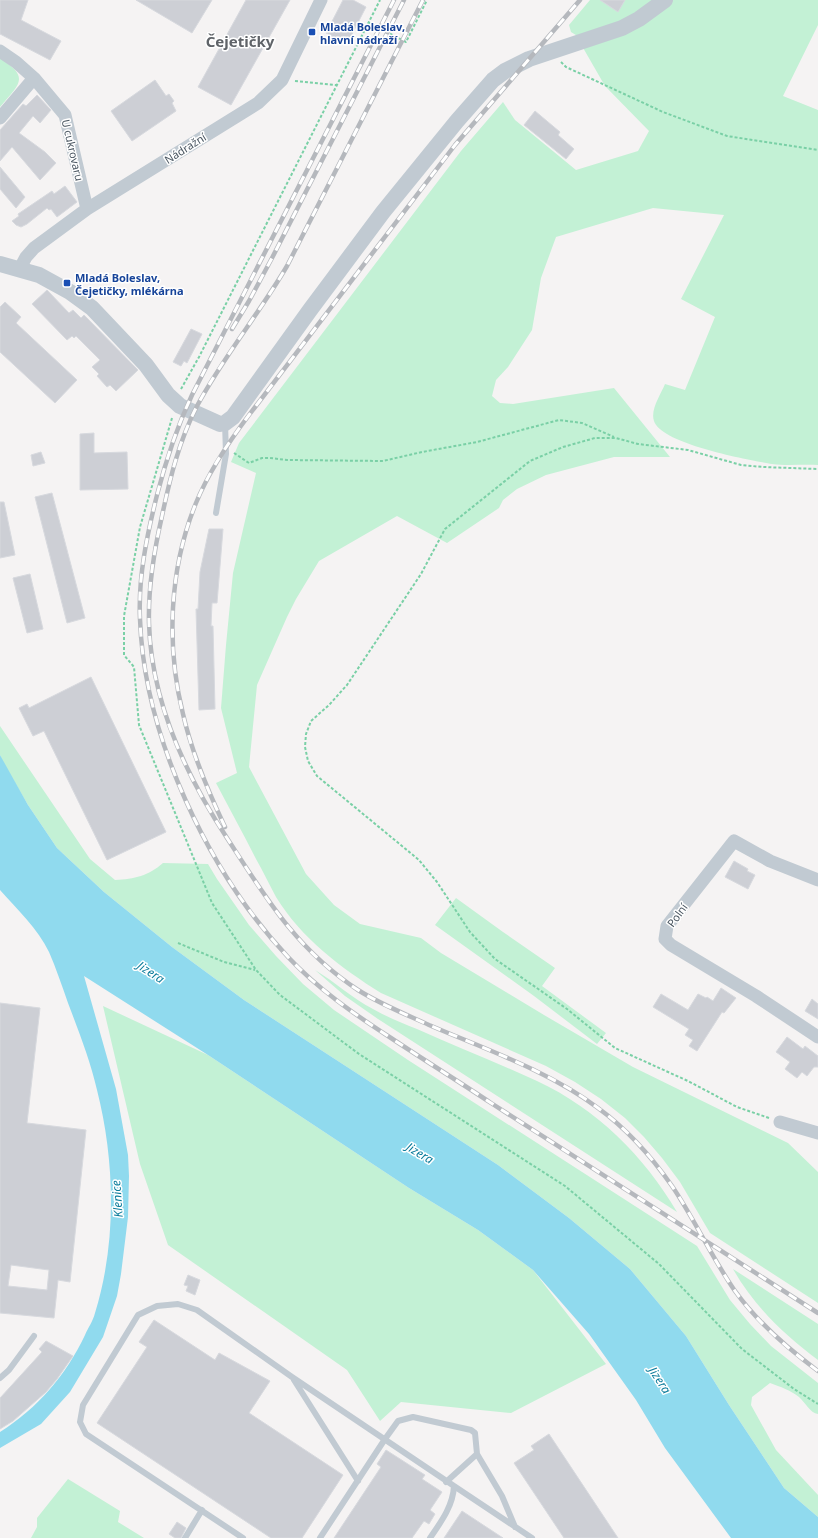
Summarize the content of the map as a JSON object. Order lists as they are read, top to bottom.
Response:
{
  "streets": {
    "street": ["Nádražní", "U cukrovaru", "Polní"]
  },
  "crossings": [
    ["Nádražní", "U cukrovaru"]
  ],
  "districts": ["Čejetičky"],
  "water": ["Jizera", "Klenice"],
  "places": {
    "transit": ["Mladá Boleslav, hlavní nádraží", "Mladá Boleslav, Čejetičky, mlékárna"]
  }
}
